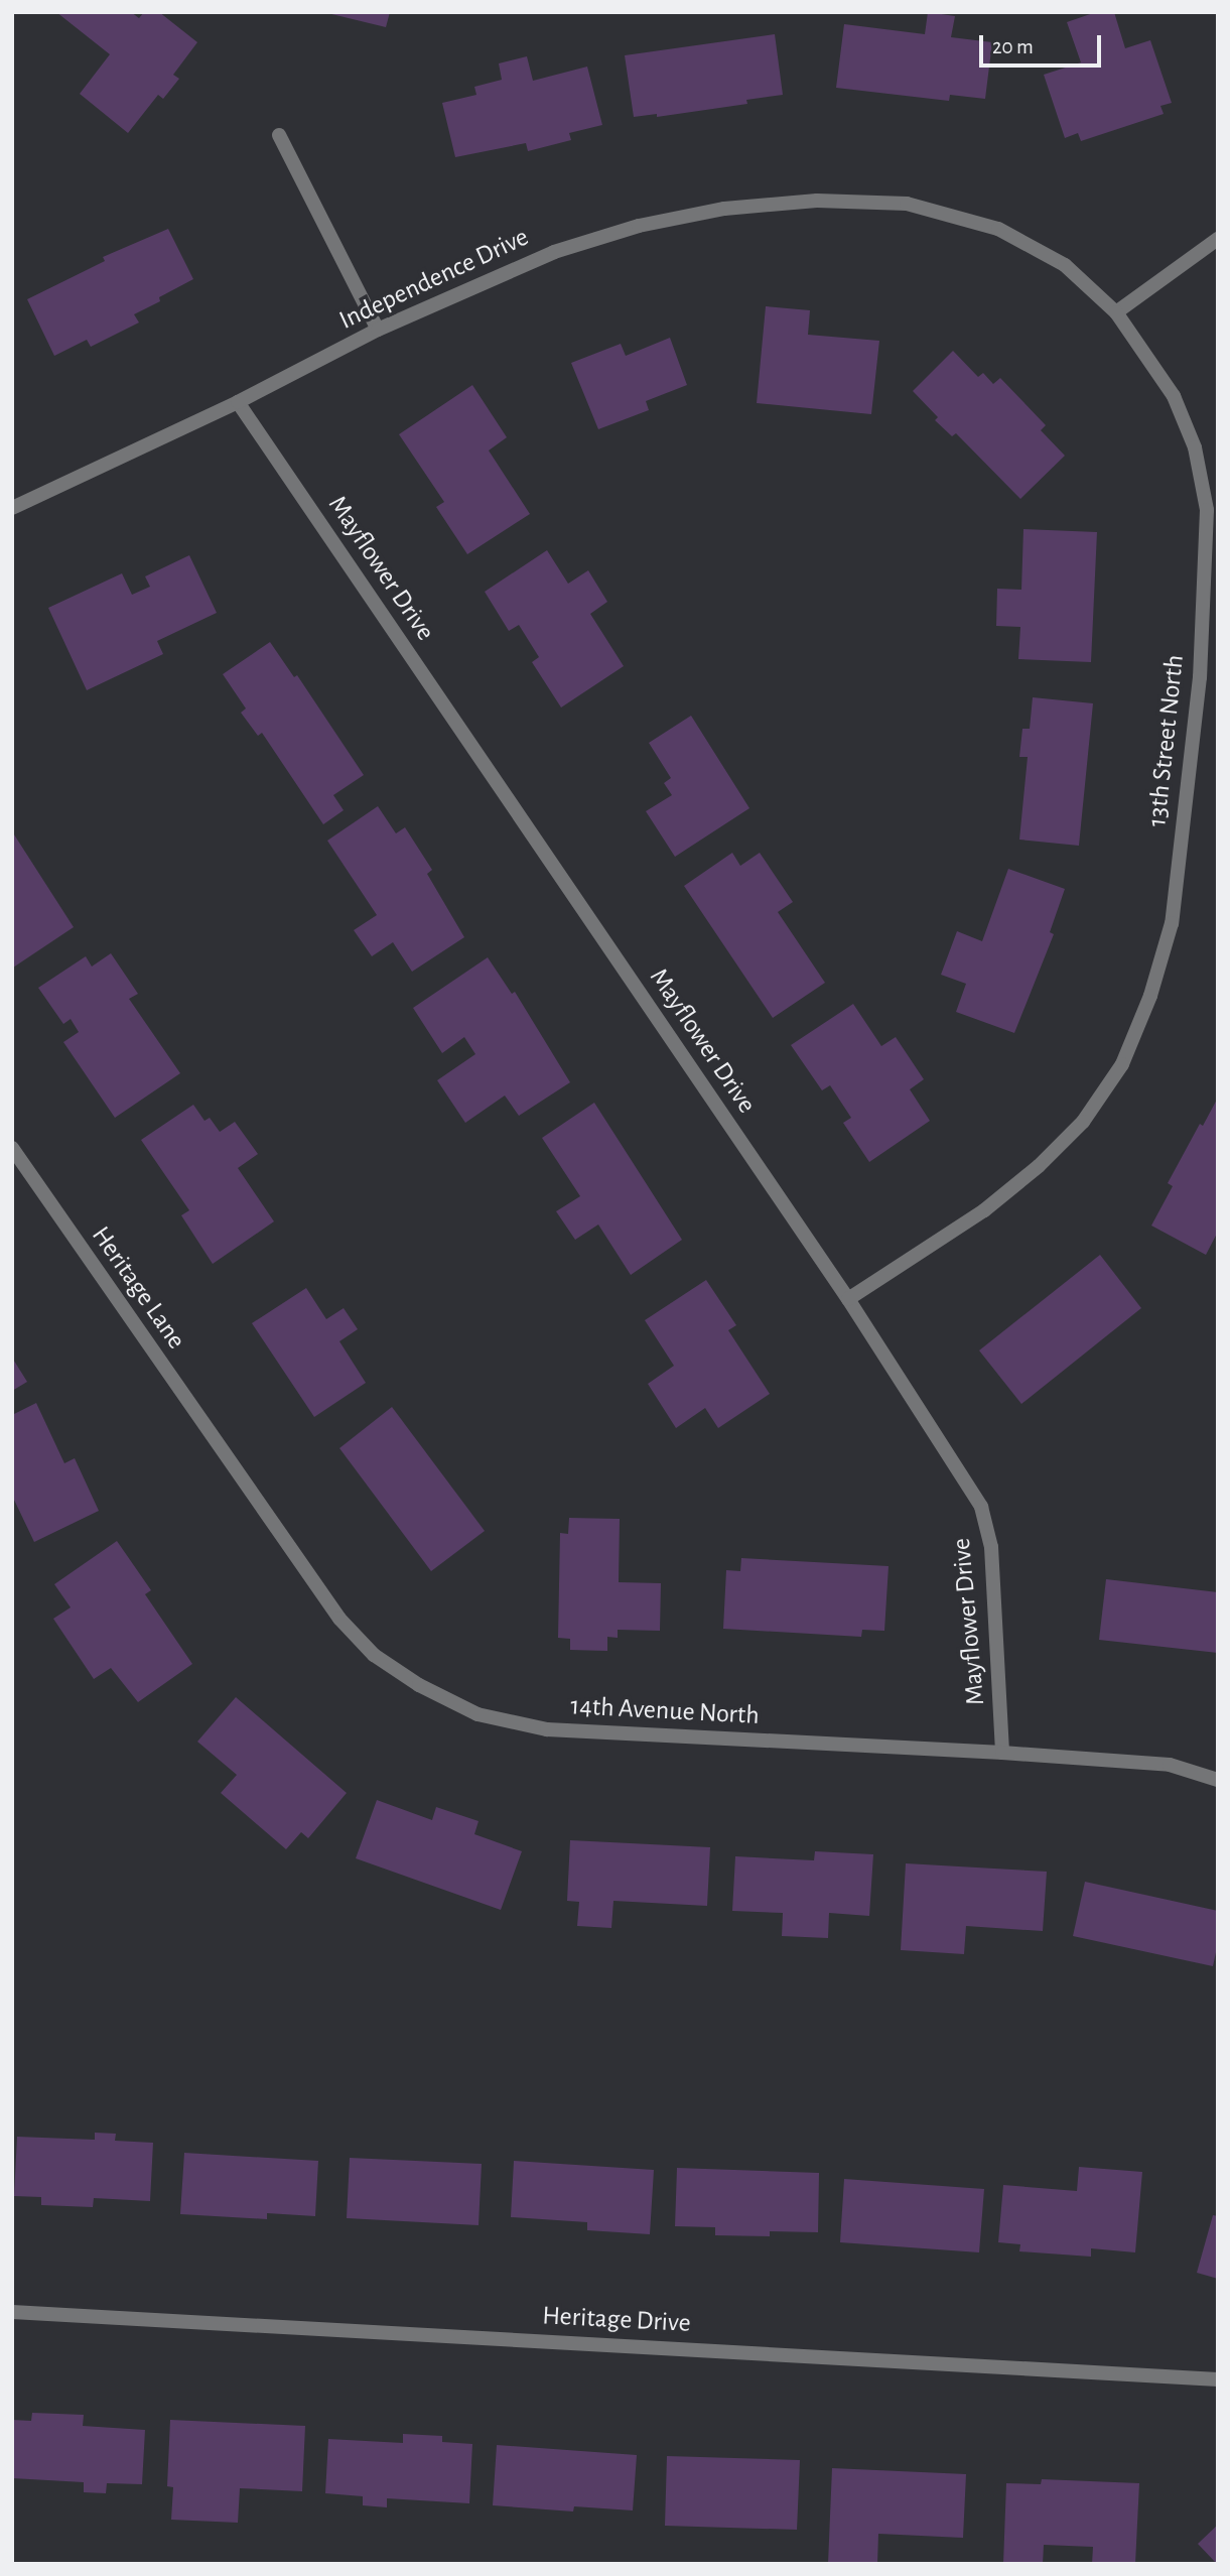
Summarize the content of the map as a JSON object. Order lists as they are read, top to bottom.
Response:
{
  "streets": {
    "street": [
      "Independence Drive",
      "Mayflower Drive",
      "13th Street North",
      "Heritage Lane",
      "14th Avenue North",
      "Heritage Drive"
    ]
  },
  "crossings": [
    ["Independence Drive", "Mayflower Drive"],
    ["Independence Drive", "13th Street North"],
    ["Mayflower Drive", "13th Street North"],
    ["Mayflower Drive", "14th Avenue North"],
    ["Heritage Lane", "14th Avenue North"]
  ],
  "scale_bar": "20 m"
}
